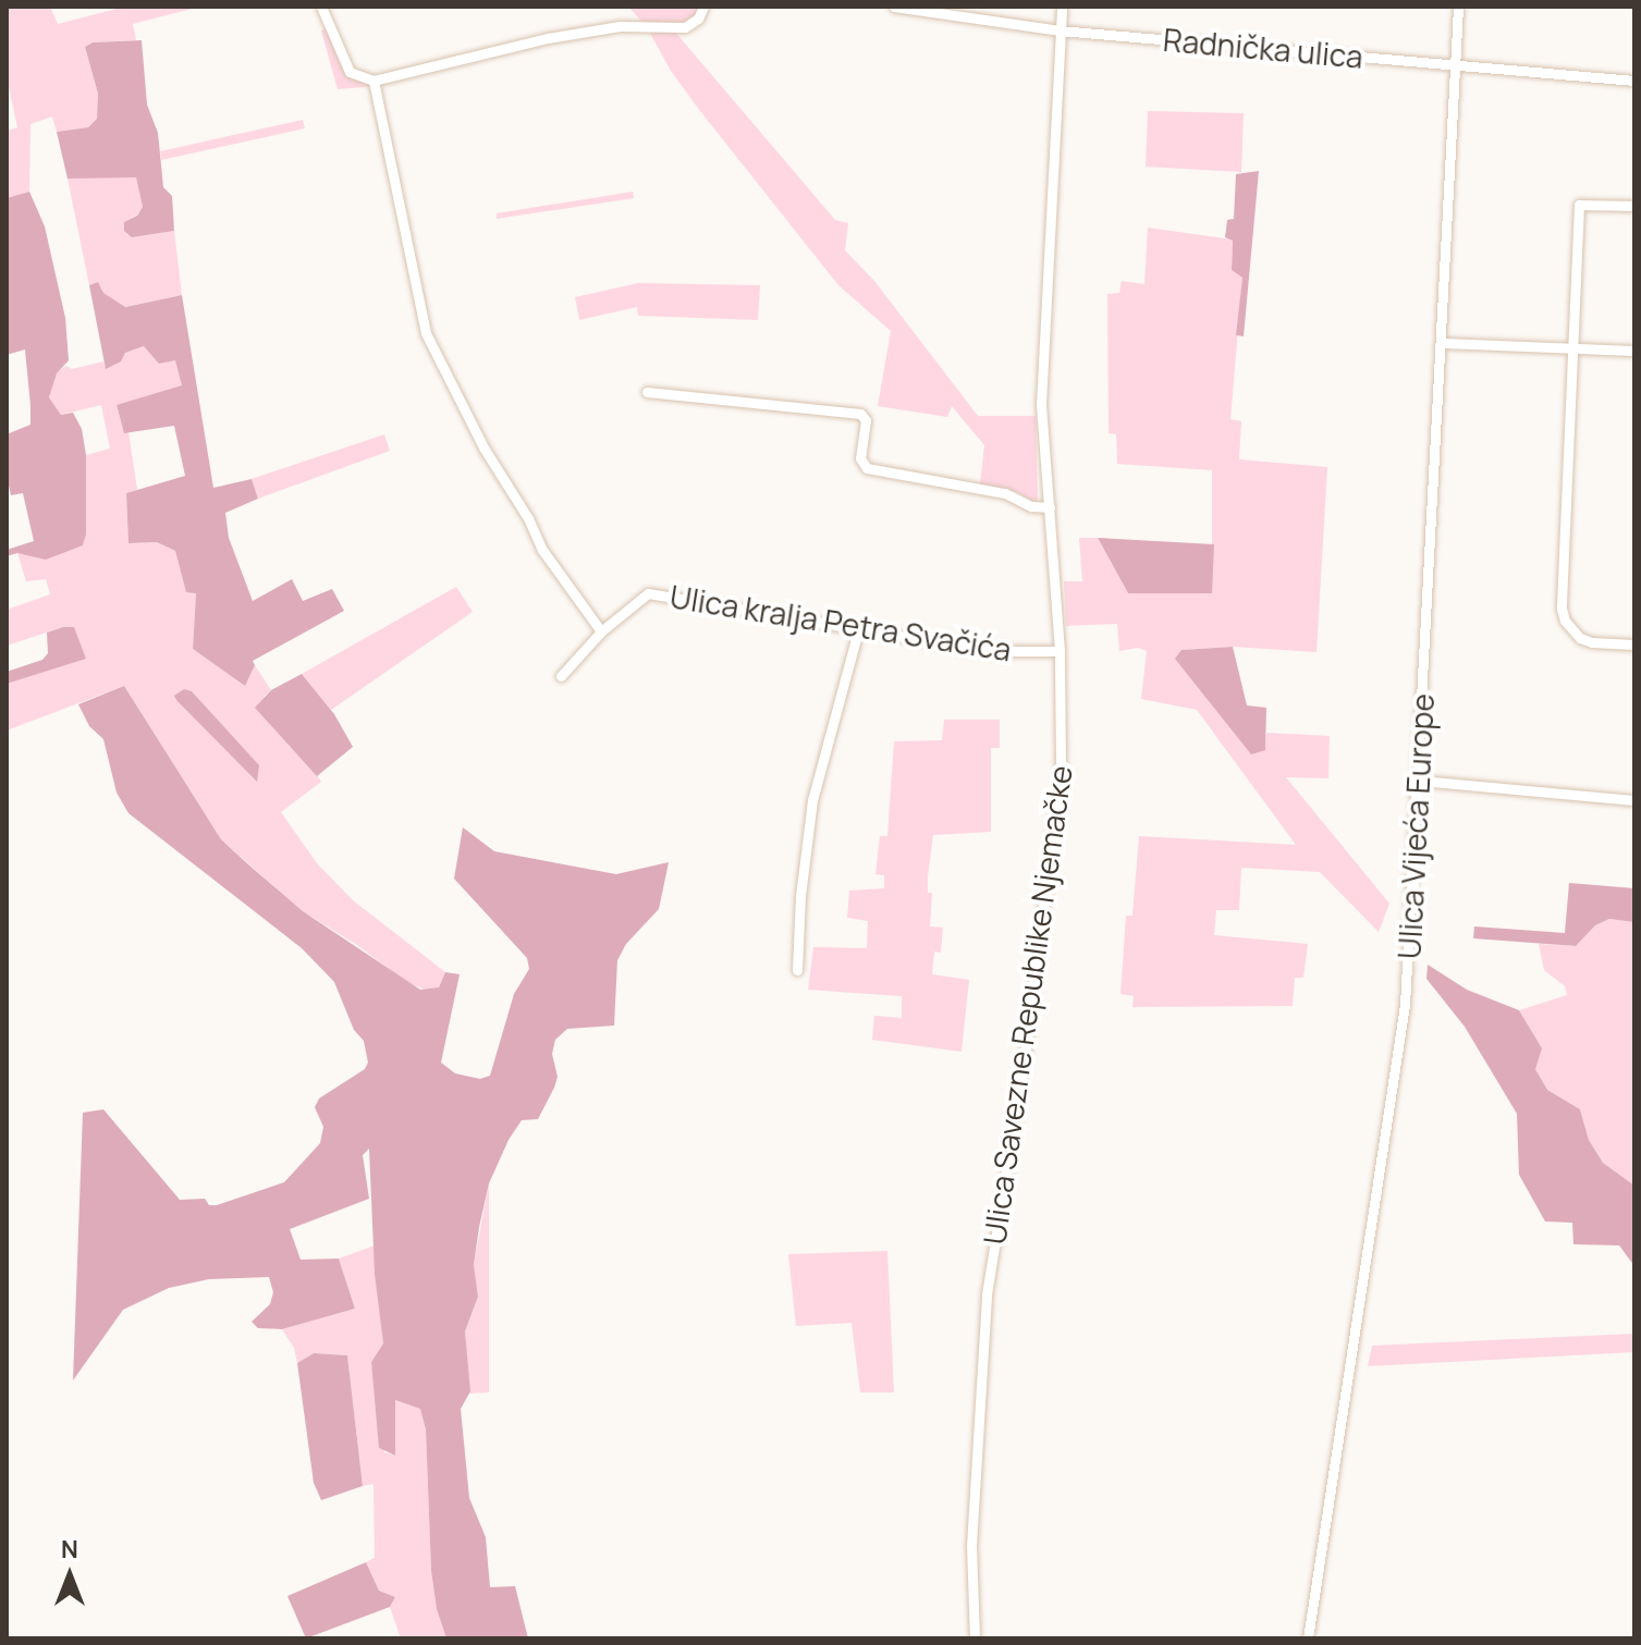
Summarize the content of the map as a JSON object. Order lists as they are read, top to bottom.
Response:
{
  "streets": {
    "street": [
      "Radnička ulica",
      "Ulica kralja Petra Svačića",
      "Ulica Vijeća Europe",
      "Ulica Savezne Republike Njemačke"
    ]
  },
  "crossings": [
    ["Radnička ulica", "Ulica Vijeća Europe"],
    ["Radnička ulica", "Ulica Savezne Republike Njemačke"],
    ["Ulica kralja Petra Svačića", "Ulica Savezne Republike Njemačke"]
  ],
  "north": "top"
}
